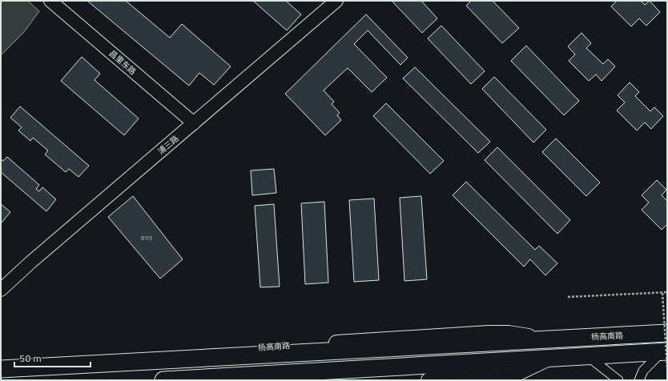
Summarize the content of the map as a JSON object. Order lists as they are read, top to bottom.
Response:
{
  "streets": {
    "highway": ["杨高南路"],
    "street": ["昌里东路", "浦三路"]
  },
  "crossings": [
    ["昌里东路", "浦三路"]
  ],
  "house_numbers": ["895"],
  "scale_bar": "50 m"
}
